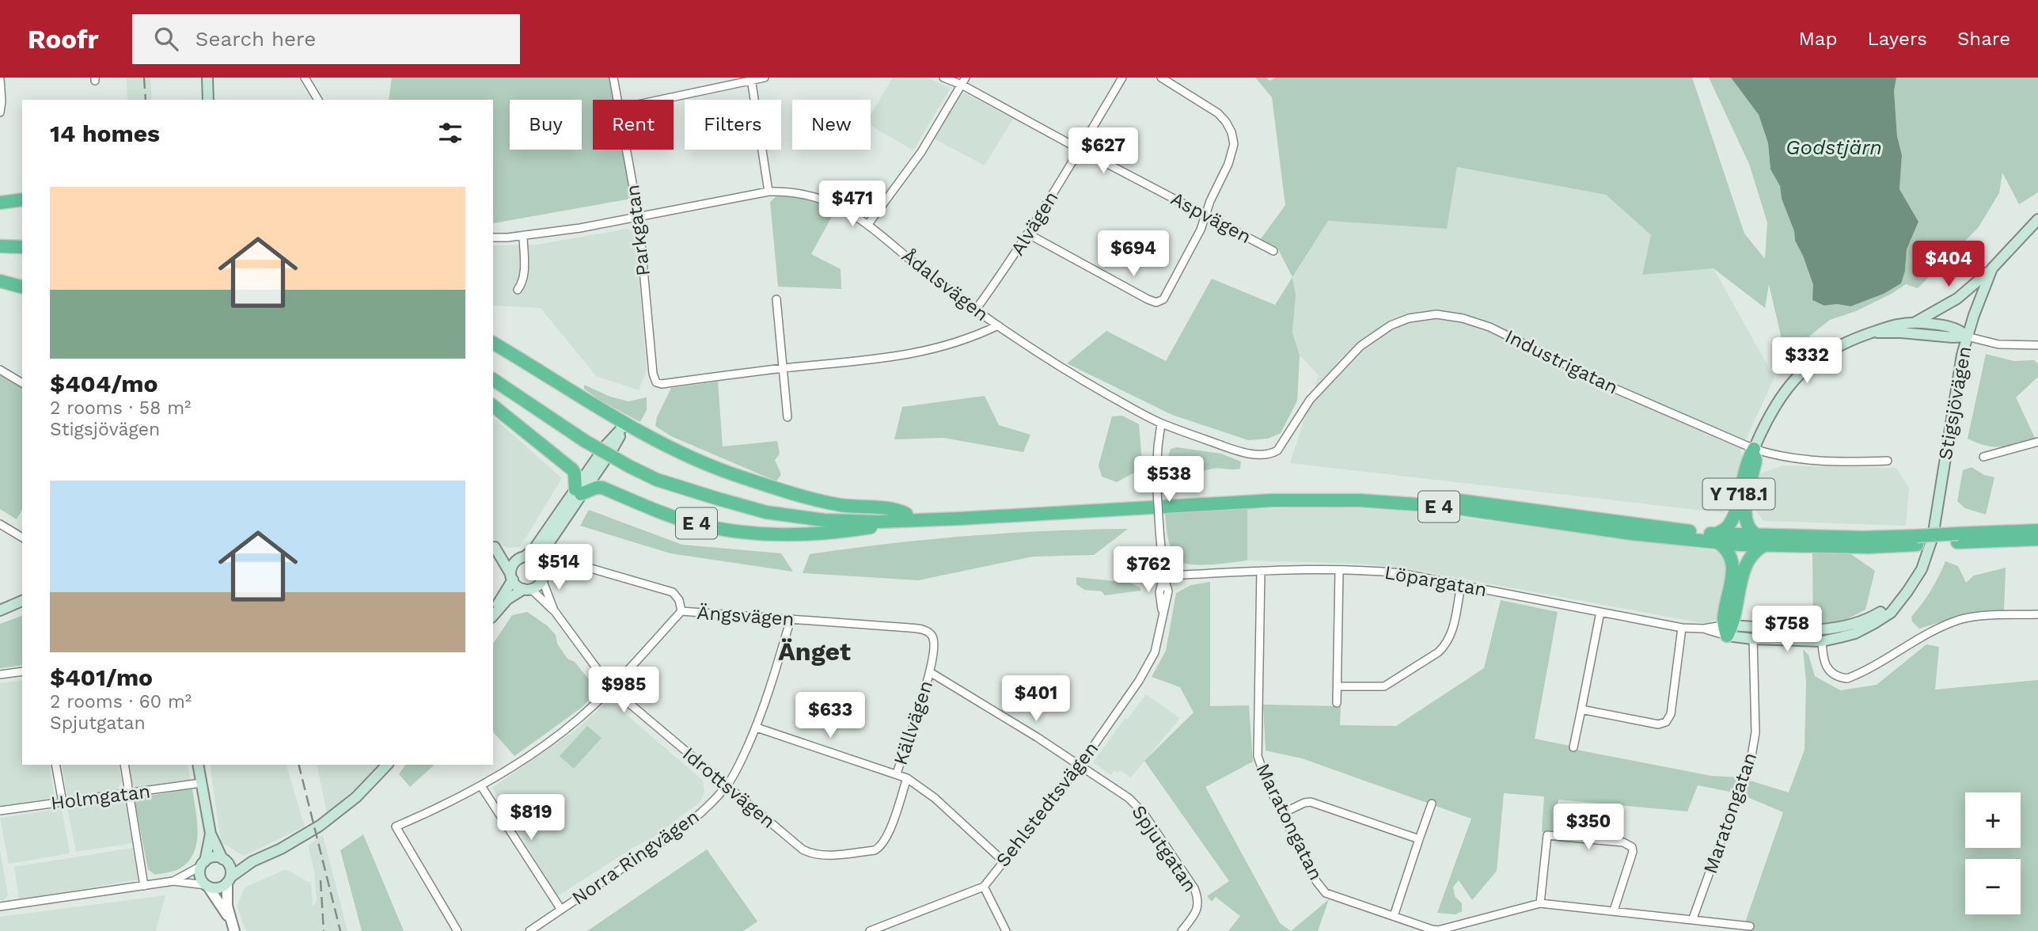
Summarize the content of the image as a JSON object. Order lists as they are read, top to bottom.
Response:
{
  "streets": {
    "highway": ["Y 718.1", "E 4"],
    "main road": ["Stigsjövägen"],
    "street": [
      "Aspvägen",
      "Alvägen",
      "Parkgatan",
      "Ådalsvägen",
      "Industrigatan",
      "Löpargatan",
      "Ängsvägen",
      "Källvägen",
      "Idrottsvägen",
      "Holmgatan",
      "Sehlstedtsvägen",
      "Maratongatan",
      "Spjutgatan",
      "Norra Ringvägen"
    ]
  },
  "crossings": [
    ["Aspvägen", "Alvägen"],
    ["Alvägen", "Ådalsvägen"],
    ["Parkgatan", "Ådalsvägen"],
    ["Ådalsvägen", "Industrigatan"],
    ["Ådalsvägen", "Sehlstedtsvägen"],
    ["Industrigatan", "Y 718.1"],
    ["Stigsjövägen", "Y 718.1"],
    ["Stigsjövägen", "Löpargatan"],
    ["Stigsjövägen", "Maratongatan"],
    ["Y 718.1", "E 4"],
    ["Löpargatan", "Sehlstedtsvägen"],
    ["Löpargatan", "Maratongatan"],
    ["Ängsvägen", "Källvägen"],
    ["Ängsvägen", "Idrottsvägen"],
    ["Ängsvägen", "Spjutgatan"],
    ["Ängsvägen", "Norra Ringvägen"],
    ["Källvägen", "Spjutgatan"],
    ["Idrottsvägen", "Norra Ringvägen"],
    ["Sehlstedtsvägen", "Spjutgatan"]
  ],
  "districts": ["Änget"],
  "water": ["Godstjärn"],
  "page": {
    "header": "Roofr",
    "search": "Search here",
    "nav": ["Map", "Layers", "Share"],
    "chip": [
      "Buy",
      "Rent",
      "Filters",
      "New"
    ],
    "heading": "14 homes",
    "price": [
      "$627",
      "$471",
      "$694",
      "$404",
      "$332",
      "$538",
      "$514",
      "$762",
      "$758",
      "$985",
      "$401",
      "$633",
      "$819",
      "$350"
    ],
    "list": [
      {
        "name": "$404/mo",
        "note": "2 rooms · 58 m² · Stigsjövägen"
      },
      {
        "name": "$401/mo",
        "note": "2 rooms · 60 m² · Spjutgatan"
      }
    ],
    "map_buttons": ["+", "−"]
  }
}
